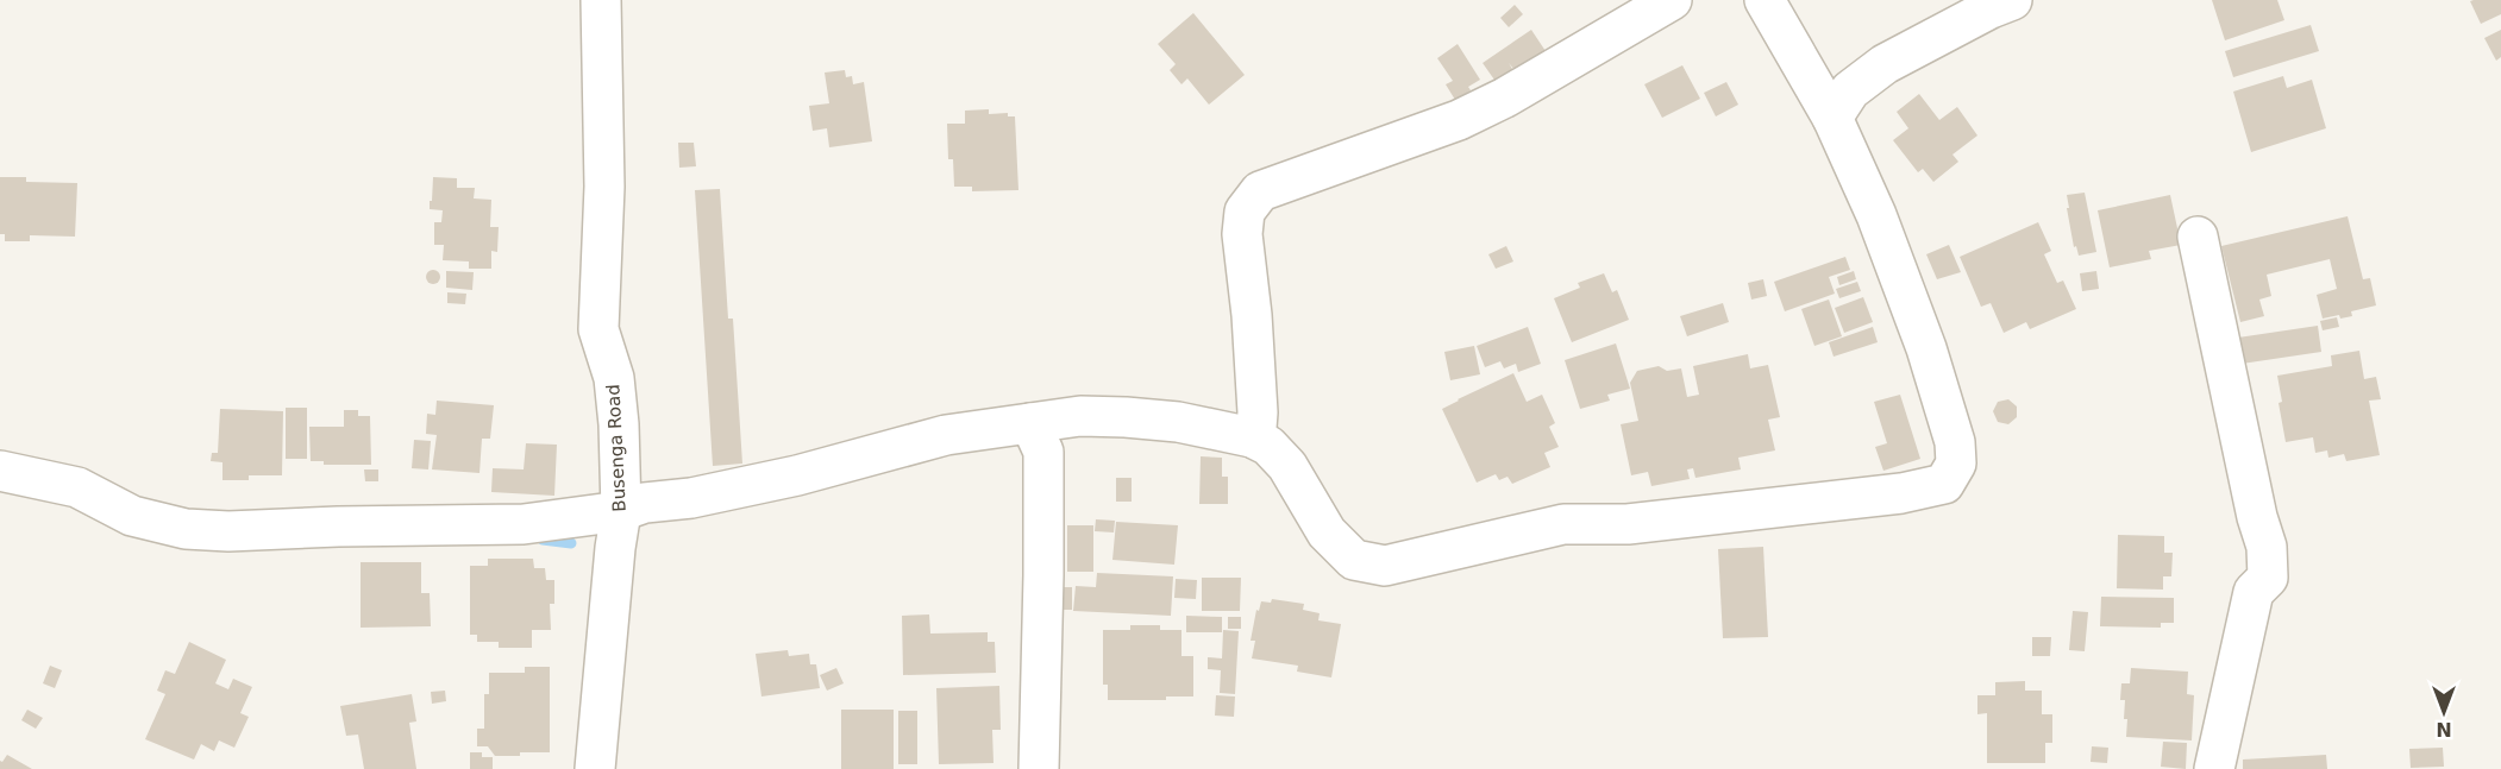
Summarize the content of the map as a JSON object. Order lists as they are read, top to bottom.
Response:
{
  "streets": {
    "street": ["Busenga Road"]
  },
  "north": "bottom"
}
